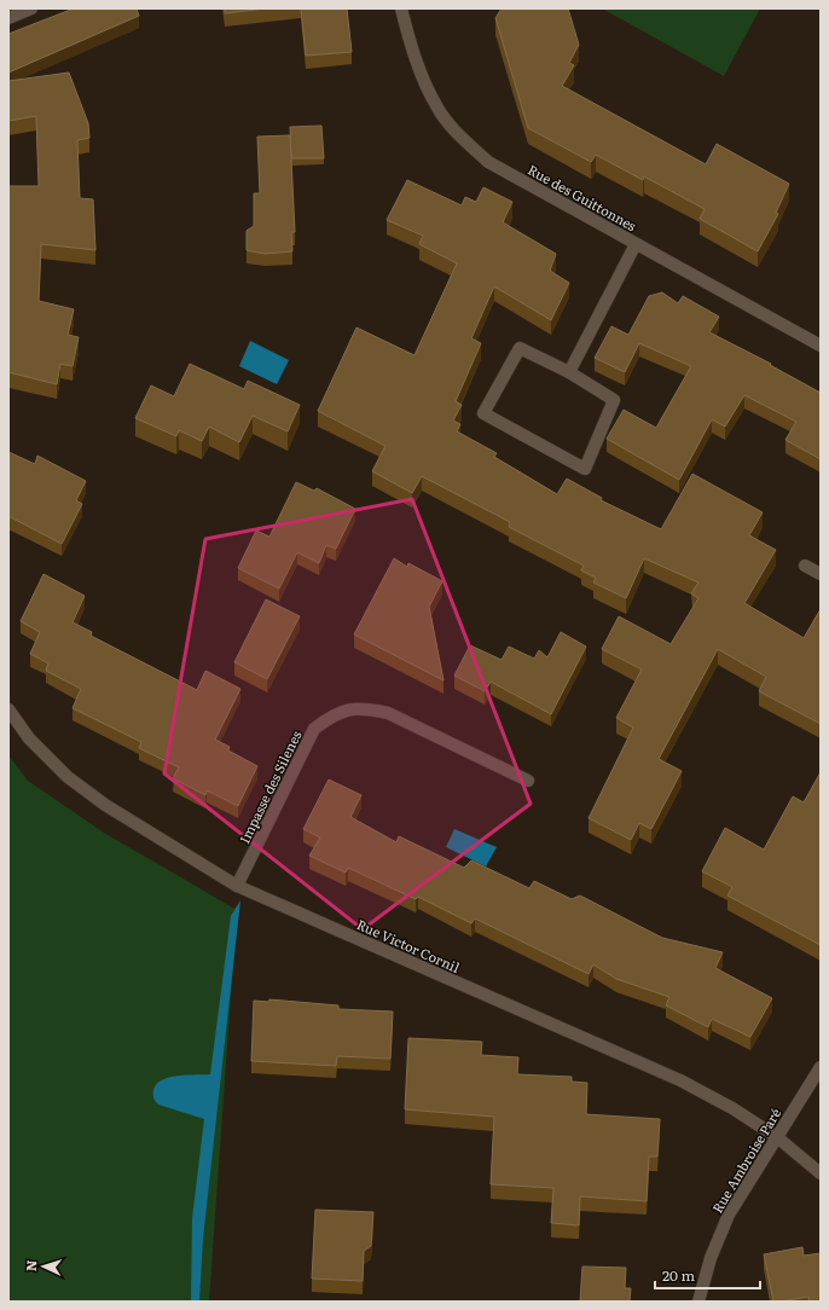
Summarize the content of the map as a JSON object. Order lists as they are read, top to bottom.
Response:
{
  "streets": {
    "street": [
      "Rue des Guittonnes",
      "Impasse des Silenes",
      "Rue Victor Cornil",
      "Rue Ambroise Paré"
    ]
  },
  "crossings": [
    ["Impasse des Silenes", "Rue Victor Cornil"],
    ["Rue Victor Cornil", "Rue Ambroise Paré"]
  ],
  "scale_bar": "20 m",
  "north": "left"
}
